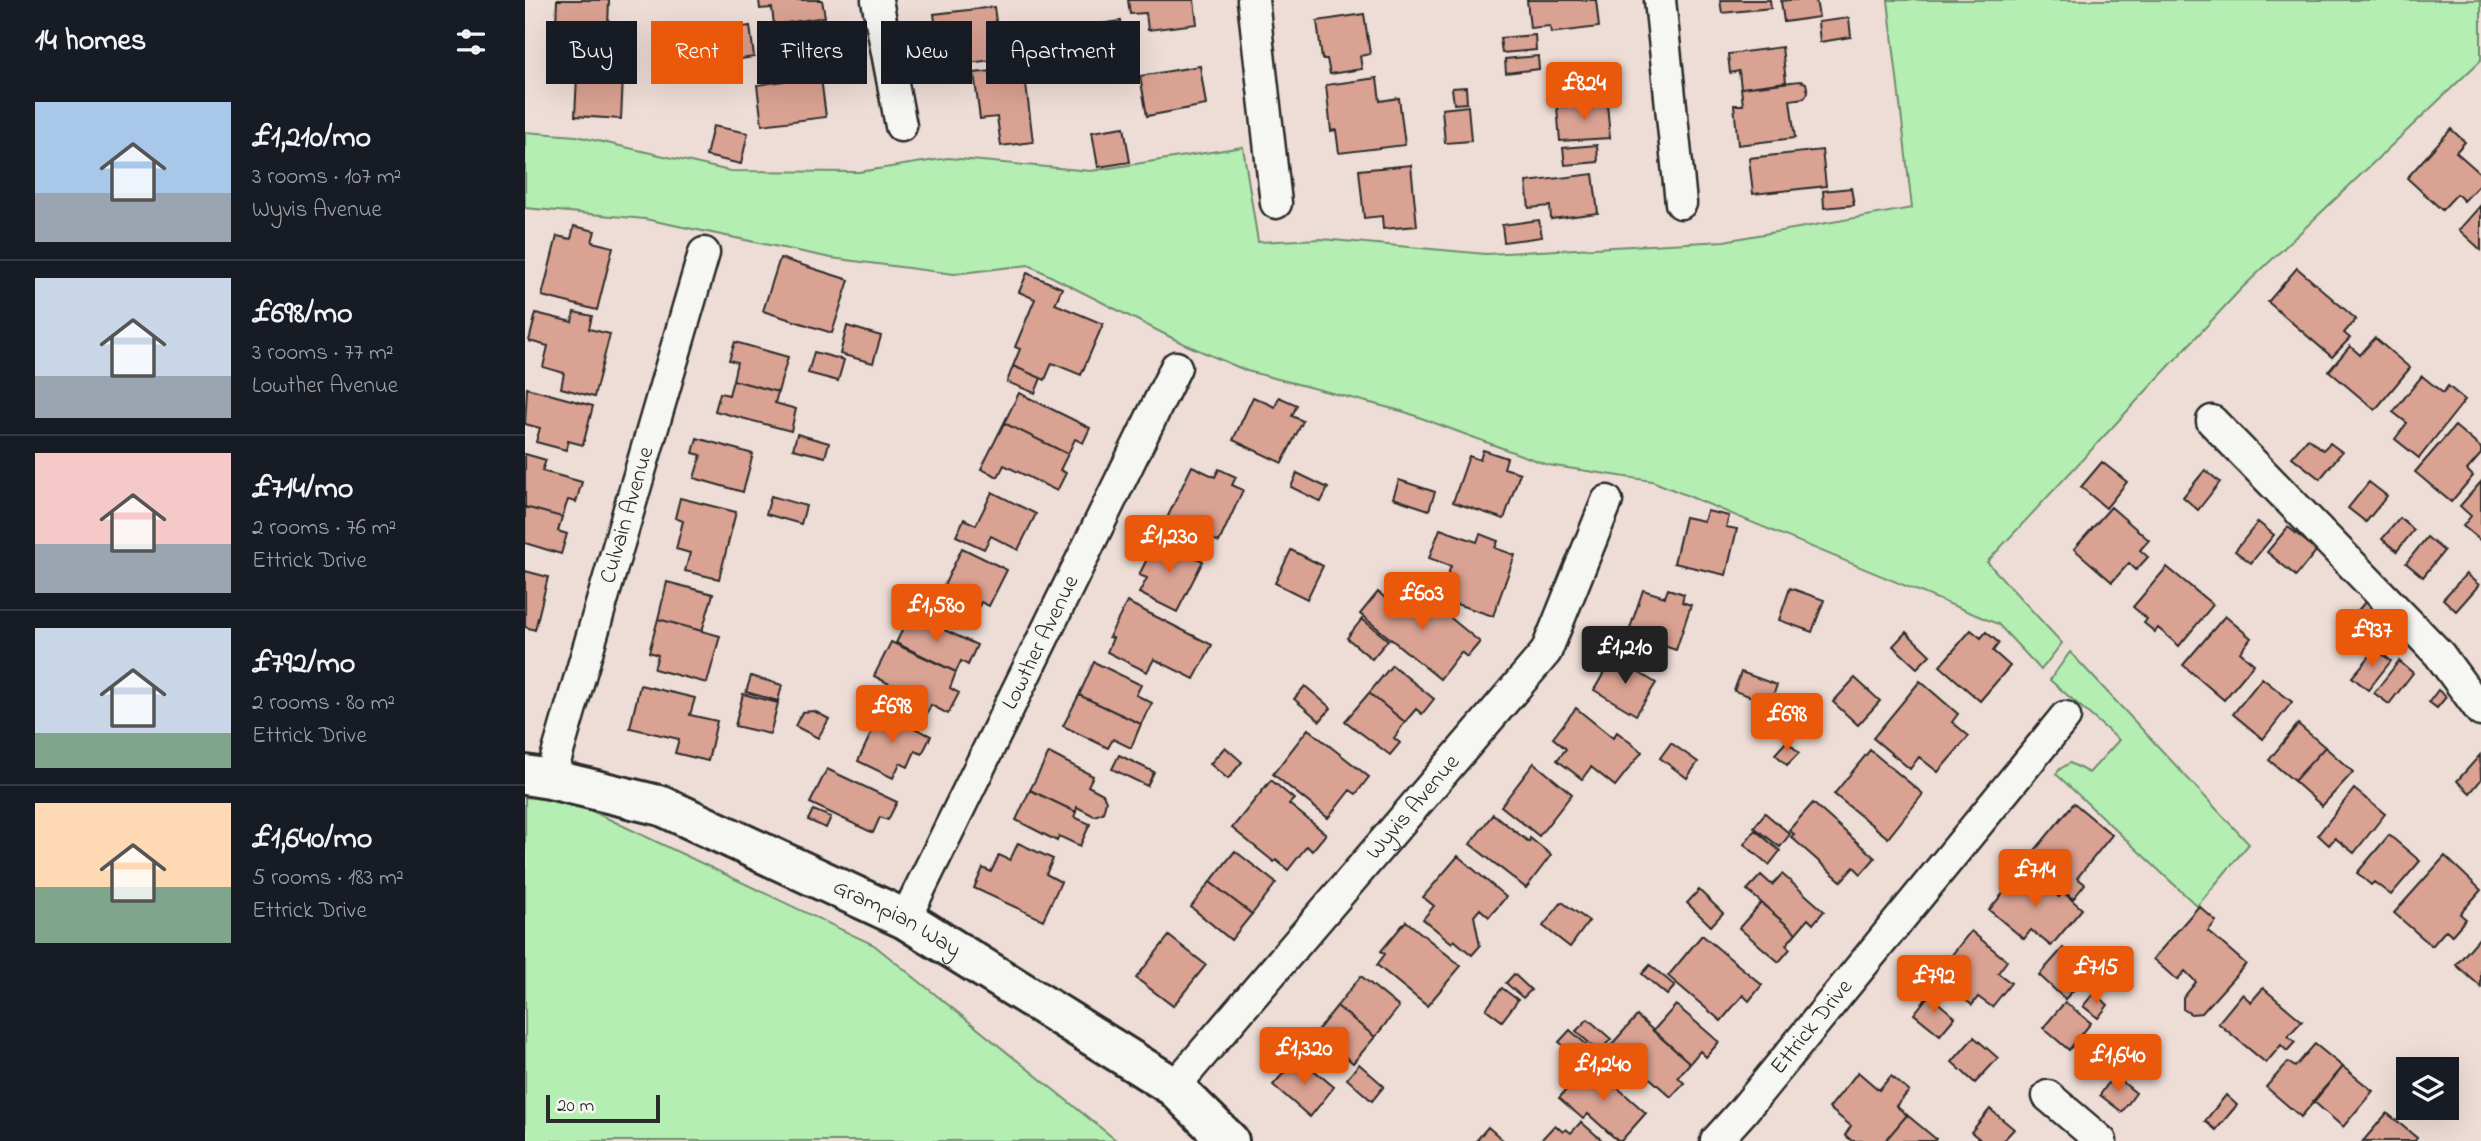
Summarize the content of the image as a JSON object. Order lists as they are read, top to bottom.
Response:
{
  "streets": {
    "street": [
      "Culvain Avenue",
      "Lowther Avenue",
      "Wyvis Avenue",
      "Grampian Way",
      "Ettrick Drive"
    ]
  },
  "crossings": [
    ["Culvain Avenue", "Grampian Way"],
    ["Lowther Avenue", "Grampian Way"],
    ["Wyvis Avenue", "Grampian Way"]
  ],
  "scale_bar": "20 m",
  "page": {
    "heading": "14 homes",
    "chip": [
      "Buy",
      "Rent",
      "Filters",
      "New",
      "Apartment"
    ],
    "price": [
      "£824",
      "£1,230",
      "£603",
      "£1,580",
      "£937",
      "£1,210",
      "£698",
      "£698",
      "£714",
      "£715",
      "£792",
      "£1,320",
      "£1,640",
      "£1,240"
    ],
    "list": [
      {
        "name": "£1,210/mo",
        "note": "3 rooms · 107 m² · Wyvis Avenue"
      },
      {
        "name": "£698/mo",
        "note": "3 rooms · 77 m² · Lowther Avenue"
      },
      {
        "name": "£714/mo",
        "note": "2 rooms · 76 m² · Ettrick Drive"
      },
      {
        "name": "£792/mo",
        "note": "2 rooms · 80 m² · Ettrick Drive"
      },
      {
        "name": "£1,640/mo",
        "note": "5 rooms · 183 m² · Ettrick Drive"
      }
    ],
    "scale": "20 m"
  }
}
